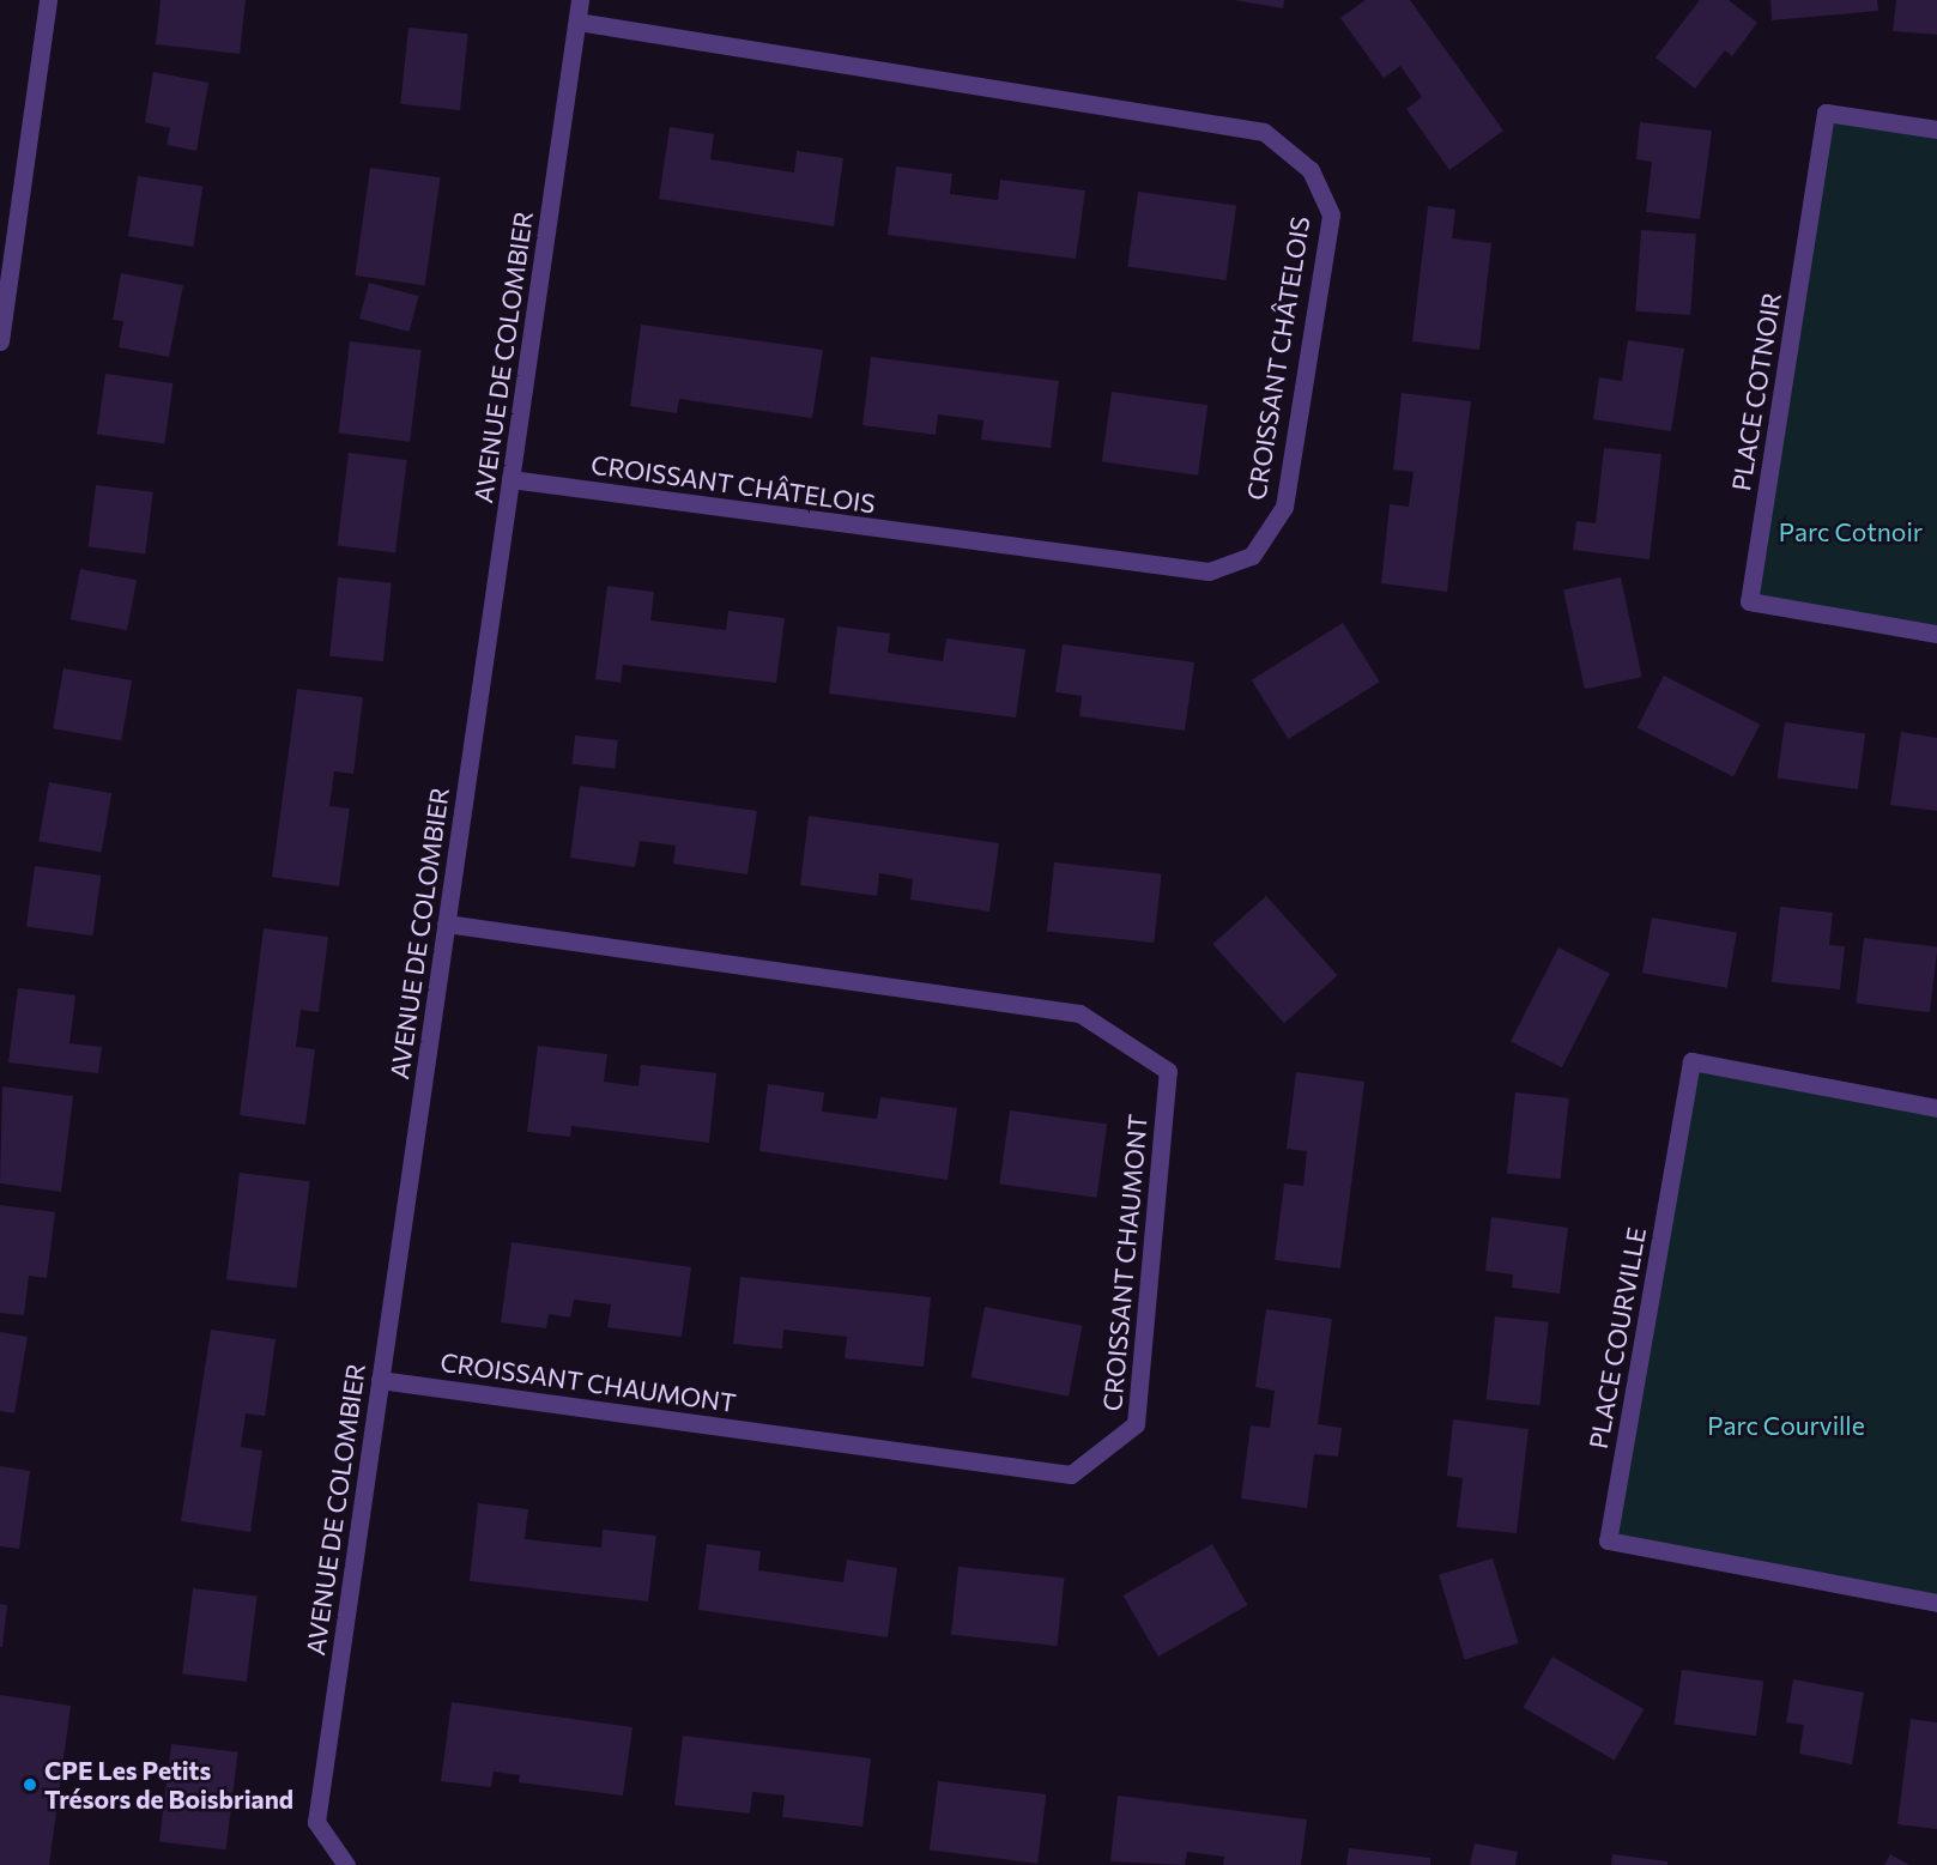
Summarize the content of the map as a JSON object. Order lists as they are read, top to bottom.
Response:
{
  "streets": {
    "street": [
      "AVENUE DE COLOMBIER",
      "CROISSANT CHÂTELOIS",
      "PLACE COTNOIR",
      "CROISSANT CHAUMONT",
      "PLACE COURVILLE"
    ]
  },
  "crossings": [
    ["AVENUE DE COLOMBIER", "CROISSANT CHÂTELOIS"],
    ["AVENUE DE COLOMBIER", "CROISSANT CHAUMONT"]
  ],
  "parks": ["Parc Cotnoir", "Parc Courville"],
  "places": ["CPE Les Petits Trésors de Boisbriand"]
}
